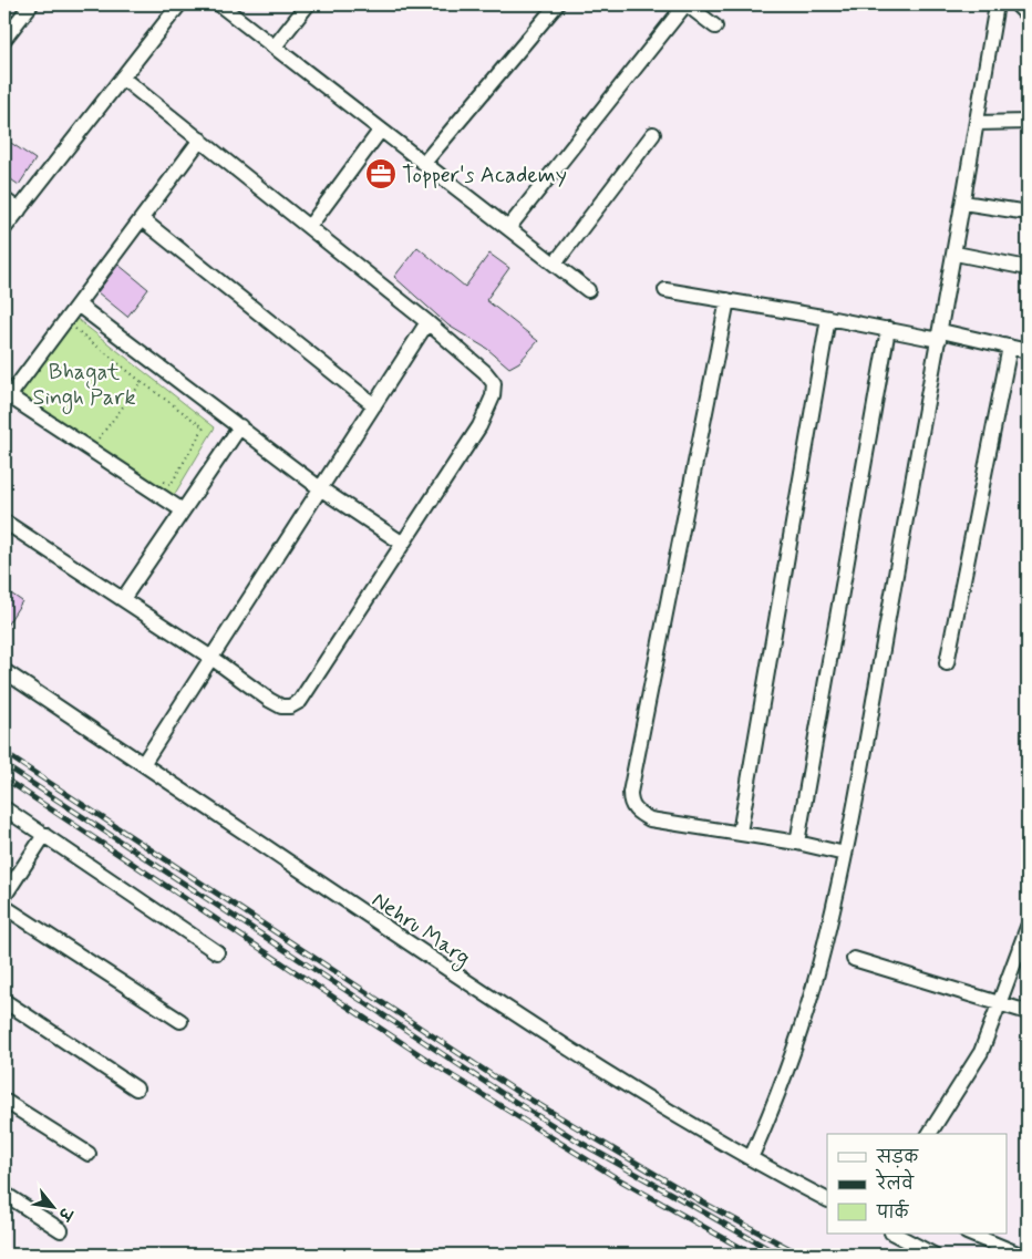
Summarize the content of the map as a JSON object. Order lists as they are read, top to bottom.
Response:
{
  "streets": {
    "street": ["Nehru Marg"]
  },
  "parks": ["Bhagat Singh Park"],
  "places": {
    "office": ["Topper's Academy"]
  },
  "legend": ["सड़क", "रेलवे", "पार्क"],
  "north": "bottom right"
}
